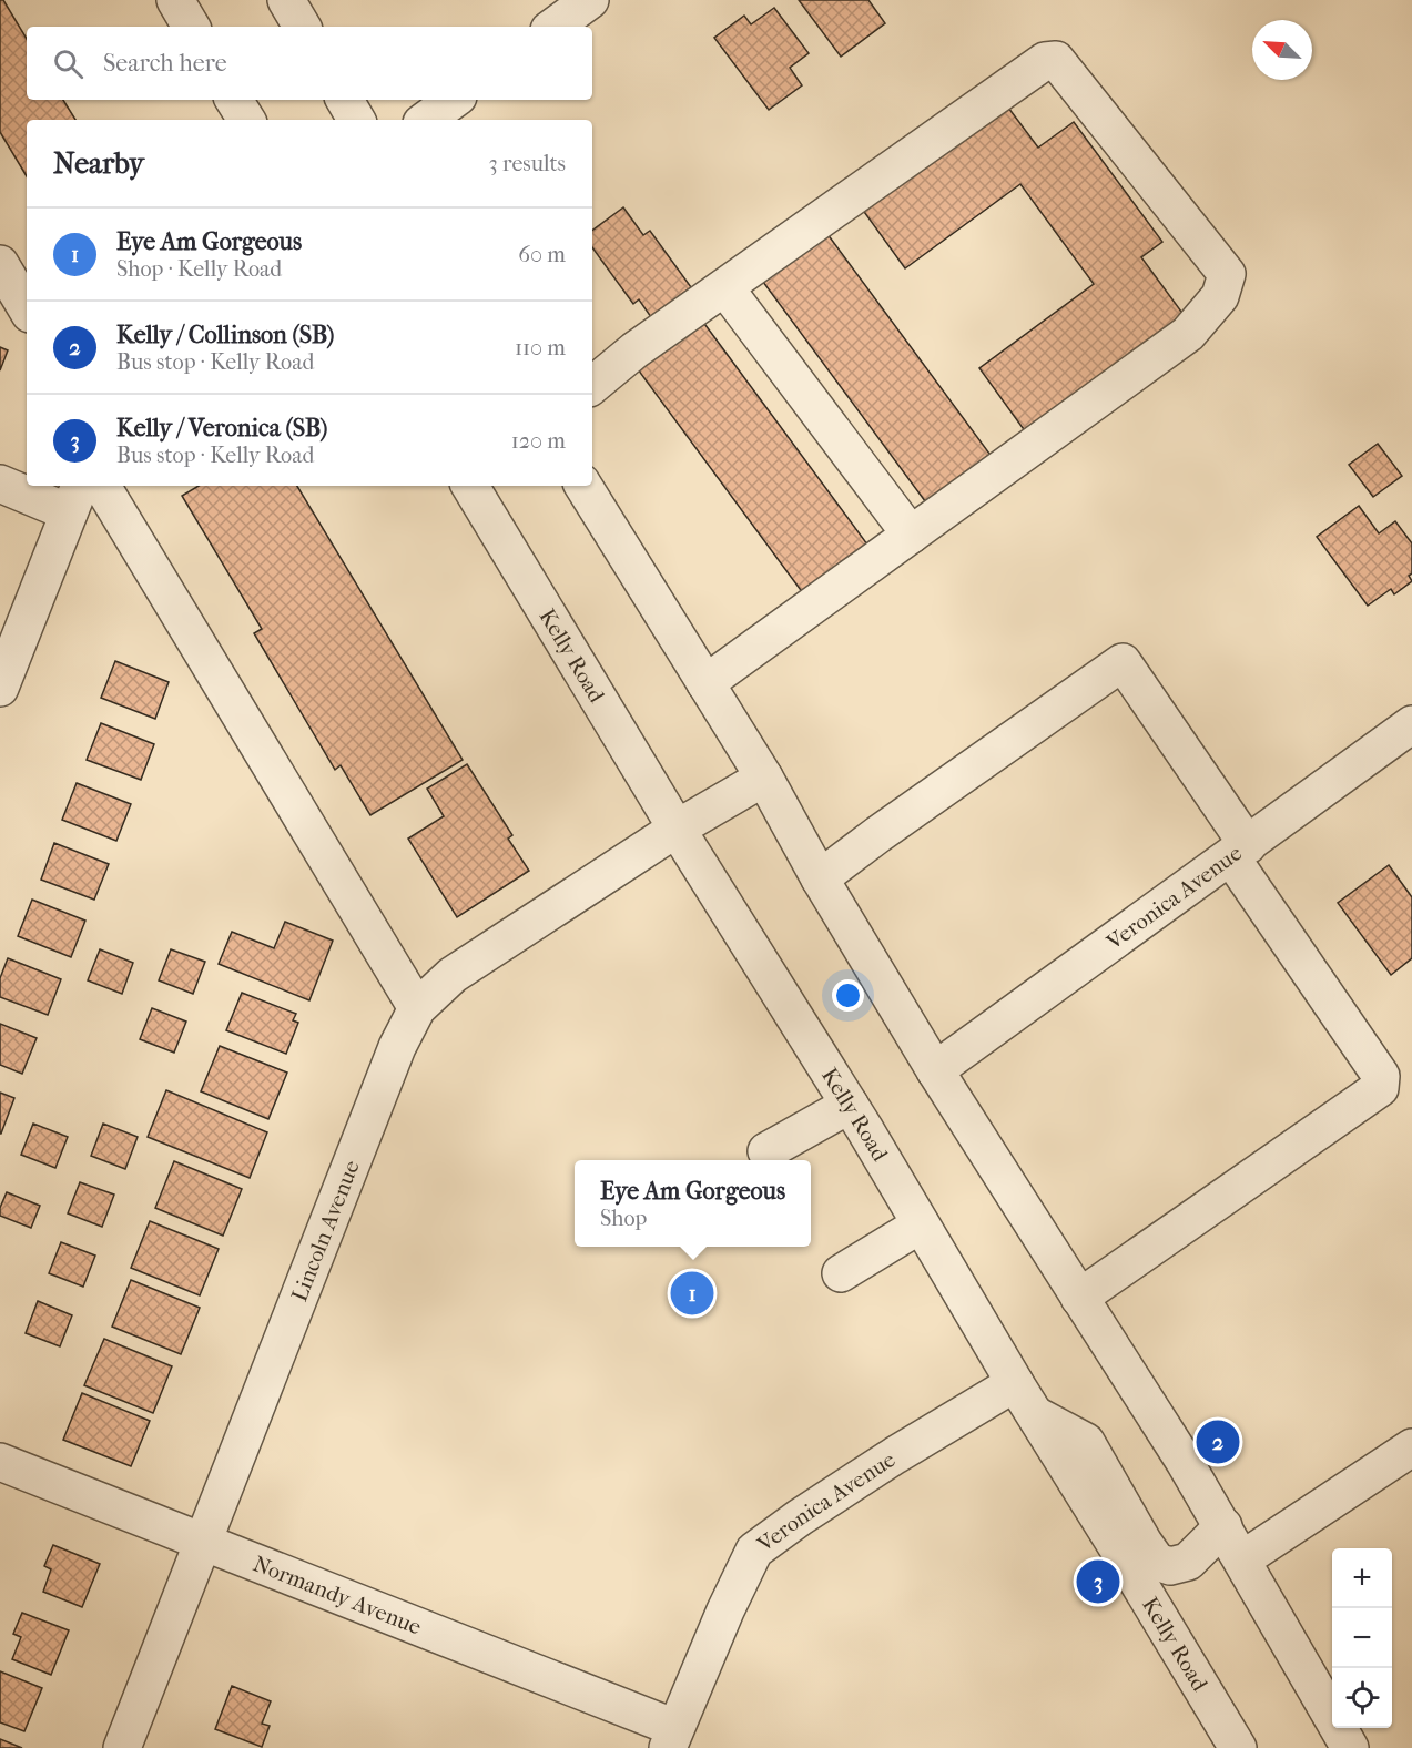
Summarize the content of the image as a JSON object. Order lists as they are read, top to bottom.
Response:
{
  "streets": {
    "street": [
      "Kelly Road",
      "Veronica Avenue",
      "Lincoln Avenue",
      "Normandy Avenue"
    ]
  },
  "crossings": [
    ["Kelly Road", "Veronica Avenue"],
    ["Kelly Road", "Lincoln Avenue"],
    ["Veronica Avenue", "Normandy Avenue"],
    ["Lincoln Avenue", "Normandy Avenue"]
  ],
  "north": "top left",
  "page": {
    "search": "Search here",
    "heading": ["Nearby", "3 results"],
    "list": [
      {
        "mark": "1",
        "name": "Eye Am Gorgeous",
        "note": "Shop · Kelly Road",
        "value": "60 m"
      },
      {
        "mark": "2",
        "name": "Kelly / Collinson (SB)",
        "note": "Bus stop · Kelly Road",
        "value": "110 m"
      },
      {
        "mark": "3",
        "name": "Kelly / Veronica (SB)",
        "note": "Bus stop · Kelly Road",
        "value": "120 m"
      }
    ],
    "popup": ["Eye Am Gorgeous", "Shop"],
    "pins": ["1", "2", "3"],
    "map_buttons": ["+", "−"]
  }
}
